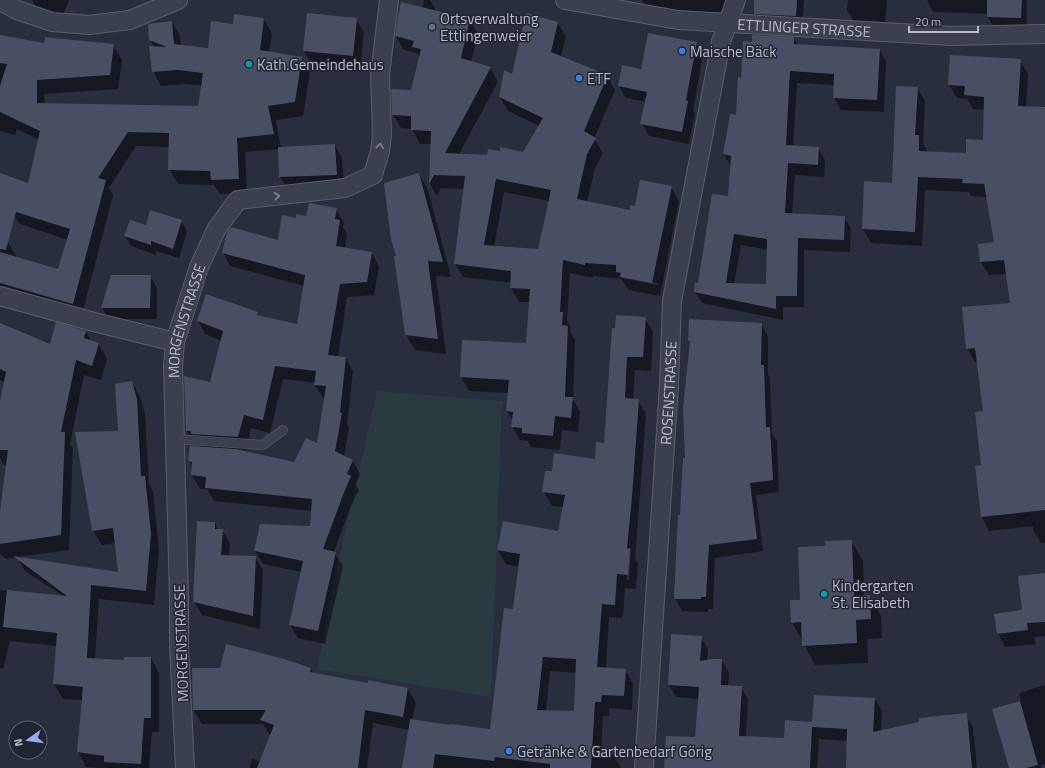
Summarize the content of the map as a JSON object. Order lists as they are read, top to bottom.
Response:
{
  "streets": {
    "street": ["ETTLINGER STRASSE", "MORGENSTRASSE", "ROSENSTRASSE"]
  },
  "crossings": [
    ["ETTLINGER STRASSE", "ROSENSTRASSE"]
  ],
  "one_way": ["MORGENSTRASSE"],
  "places": [
    "Ortsverwaltung Ettlingenweier",
    "Maische Bäck",
    "Kath.Gemeindehaus",
    "ETF",
    "Kindergarten St. Elisabeth",
    "Getränke & Gartenbedarf Görig"
  ],
  "scale_bar": "20 m",
  "north": "left"
}
